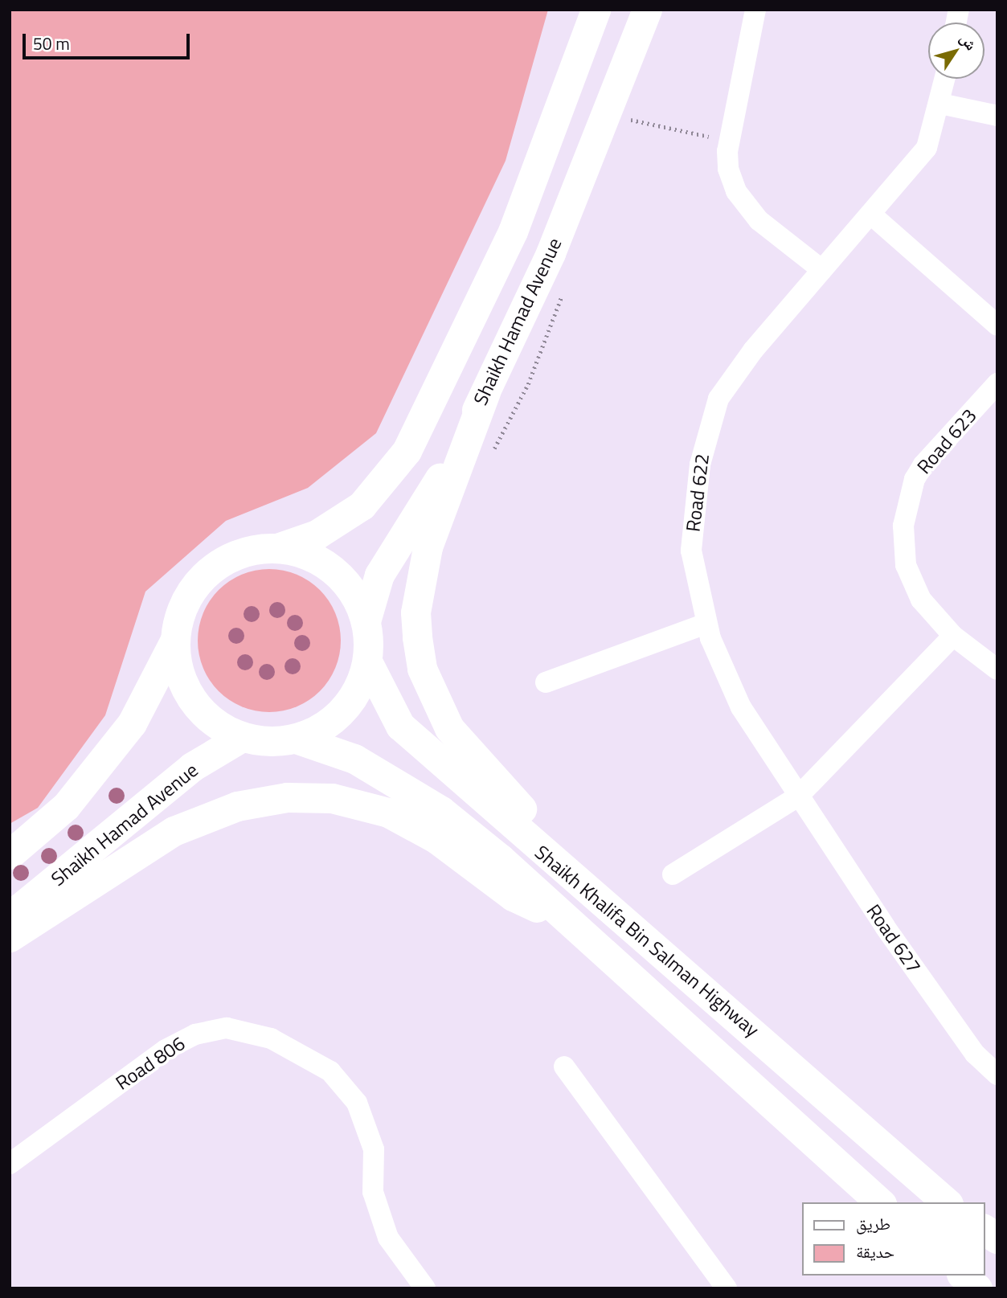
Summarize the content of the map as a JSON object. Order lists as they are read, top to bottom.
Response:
{
  "streets": {
    "main road": ["Shaikh Hamad Avenue", "Shaikh Khalifa Bin Salman Highway"],
    "street": [
      "Road 623",
      "Road 622",
      "Road 627",
      "Road 806"
    ]
  },
  "crossings": [
    ["Shaikh Hamad Avenue", "Shaikh Khalifa Bin Salman Highway"],
    ["Road 622", "Road 627"]
  ],
  "legend": ["طريق", "حديقة"],
  "scale_bar": "50 m",
  "north": "top right"
}
